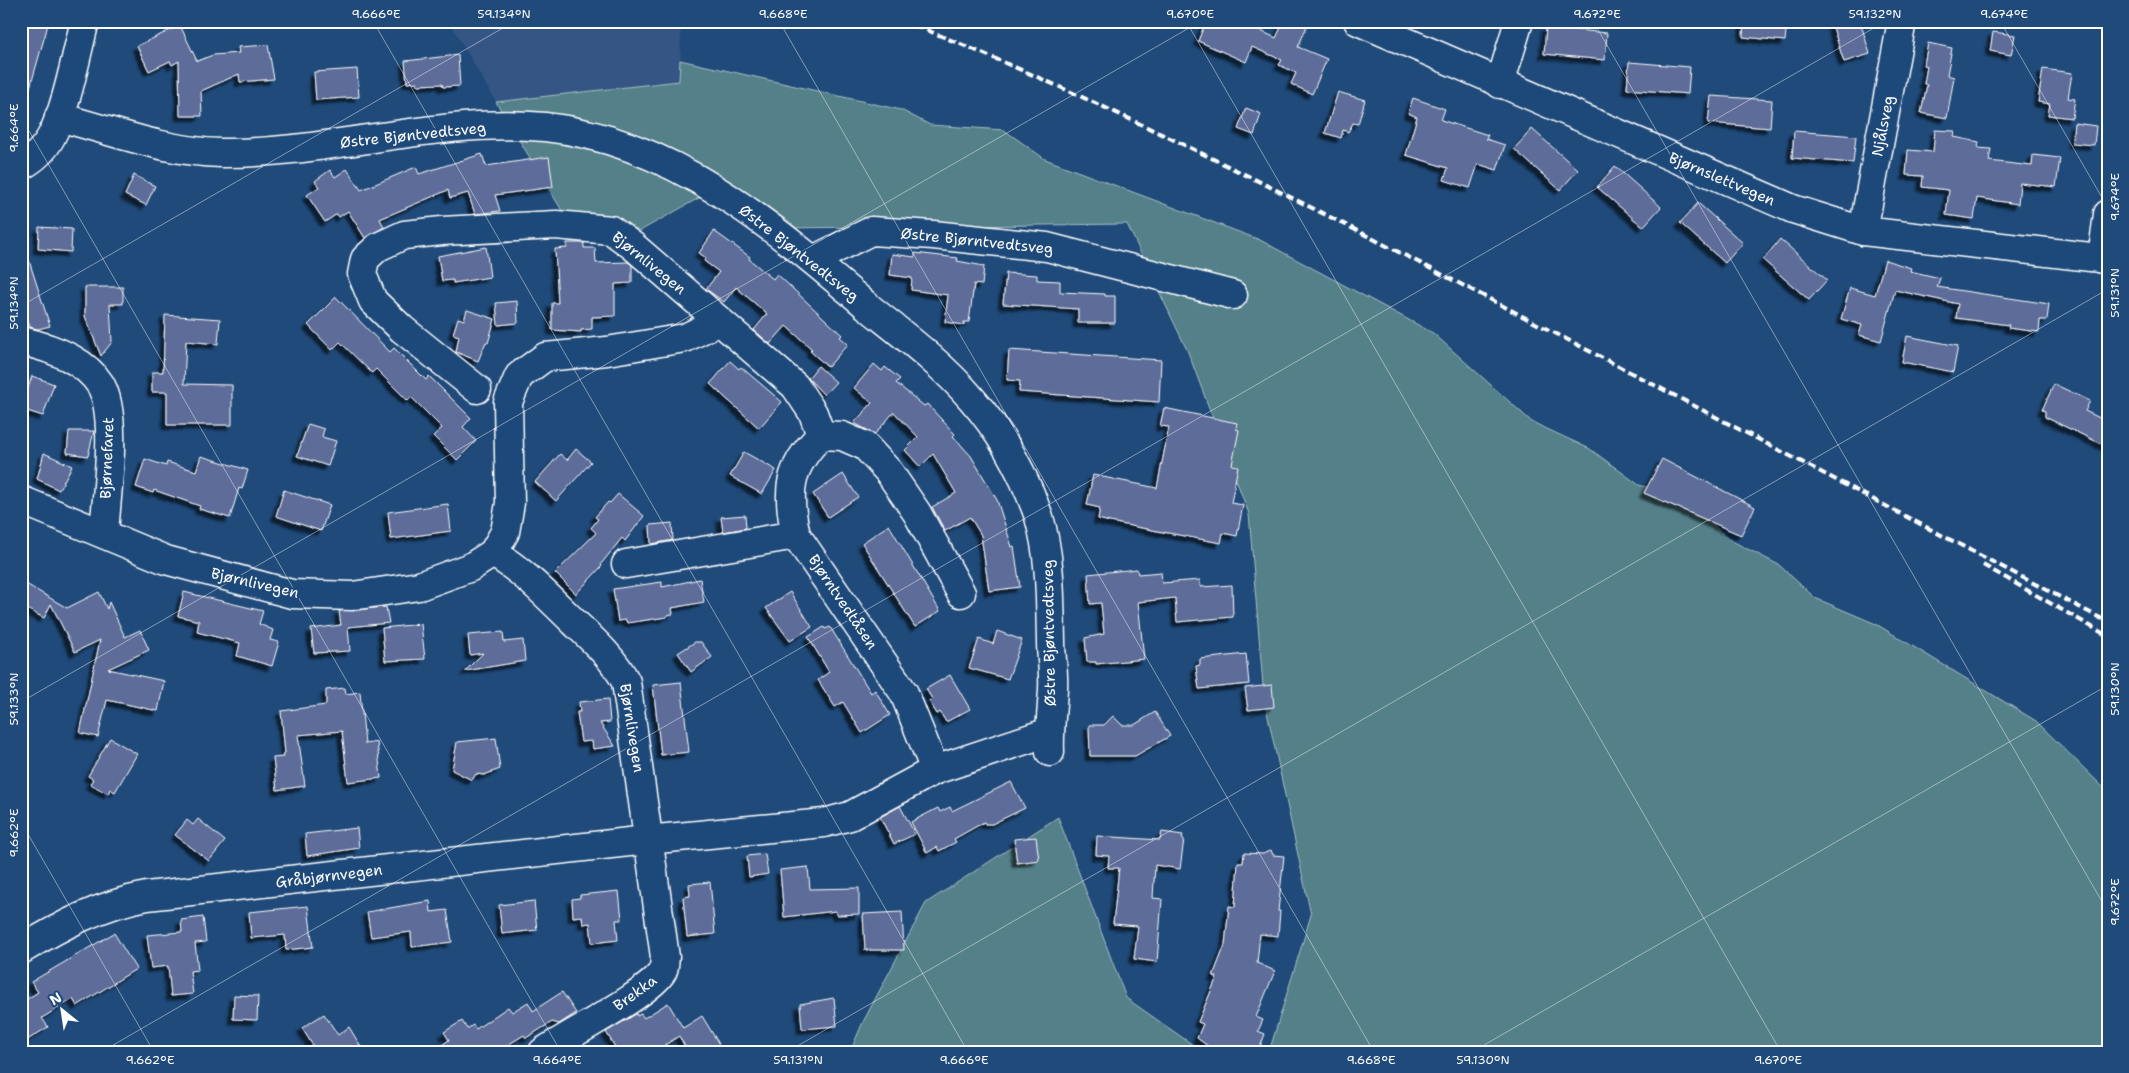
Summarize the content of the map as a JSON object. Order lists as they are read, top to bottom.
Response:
{
  "streets": {
    "street": [
      "Njålsveg",
      "Østre Bjøntvedtsveg",
      "Bjørnslettvegen",
      "Østre Bjørntvedtsveg",
      "Bjørnlivegen",
      "Bjørnefaret",
      "Bjørntvedtåsen",
      "Gråbjørnvegen",
      "Brekka"
    ]
  },
  "crossings": [
    ["Njålsveg", "Bjørnslettvegen"],
    ["Østre Bjøntvedtsveg", "Østre Bjørntvedtsveg"],
    ["Østre Bjøntvedtsveg", "Bjørntvedtåsen"],
    ["Bjørnlivegen", "Bjørnefaret"],
    ["Bjørnlivegen", "Gråbjørnvegen"],
    ["Bjørnlivegen", "Brekka"],
    ["Gråbjørnvegen", "Brekka"]
  ],
  "north": "top left",
  "coordinates": [
    "9.666°E",
    "59.134°N",
    "9.668°E",
    "9.670°E",
    "9.672°E",
    "59.132°N",
    "9.674°E",
    "9.664°E",
    "59.131°N",
    "59.130°N",
    "59.133°N",
    "9.662°E"
  ]
}
